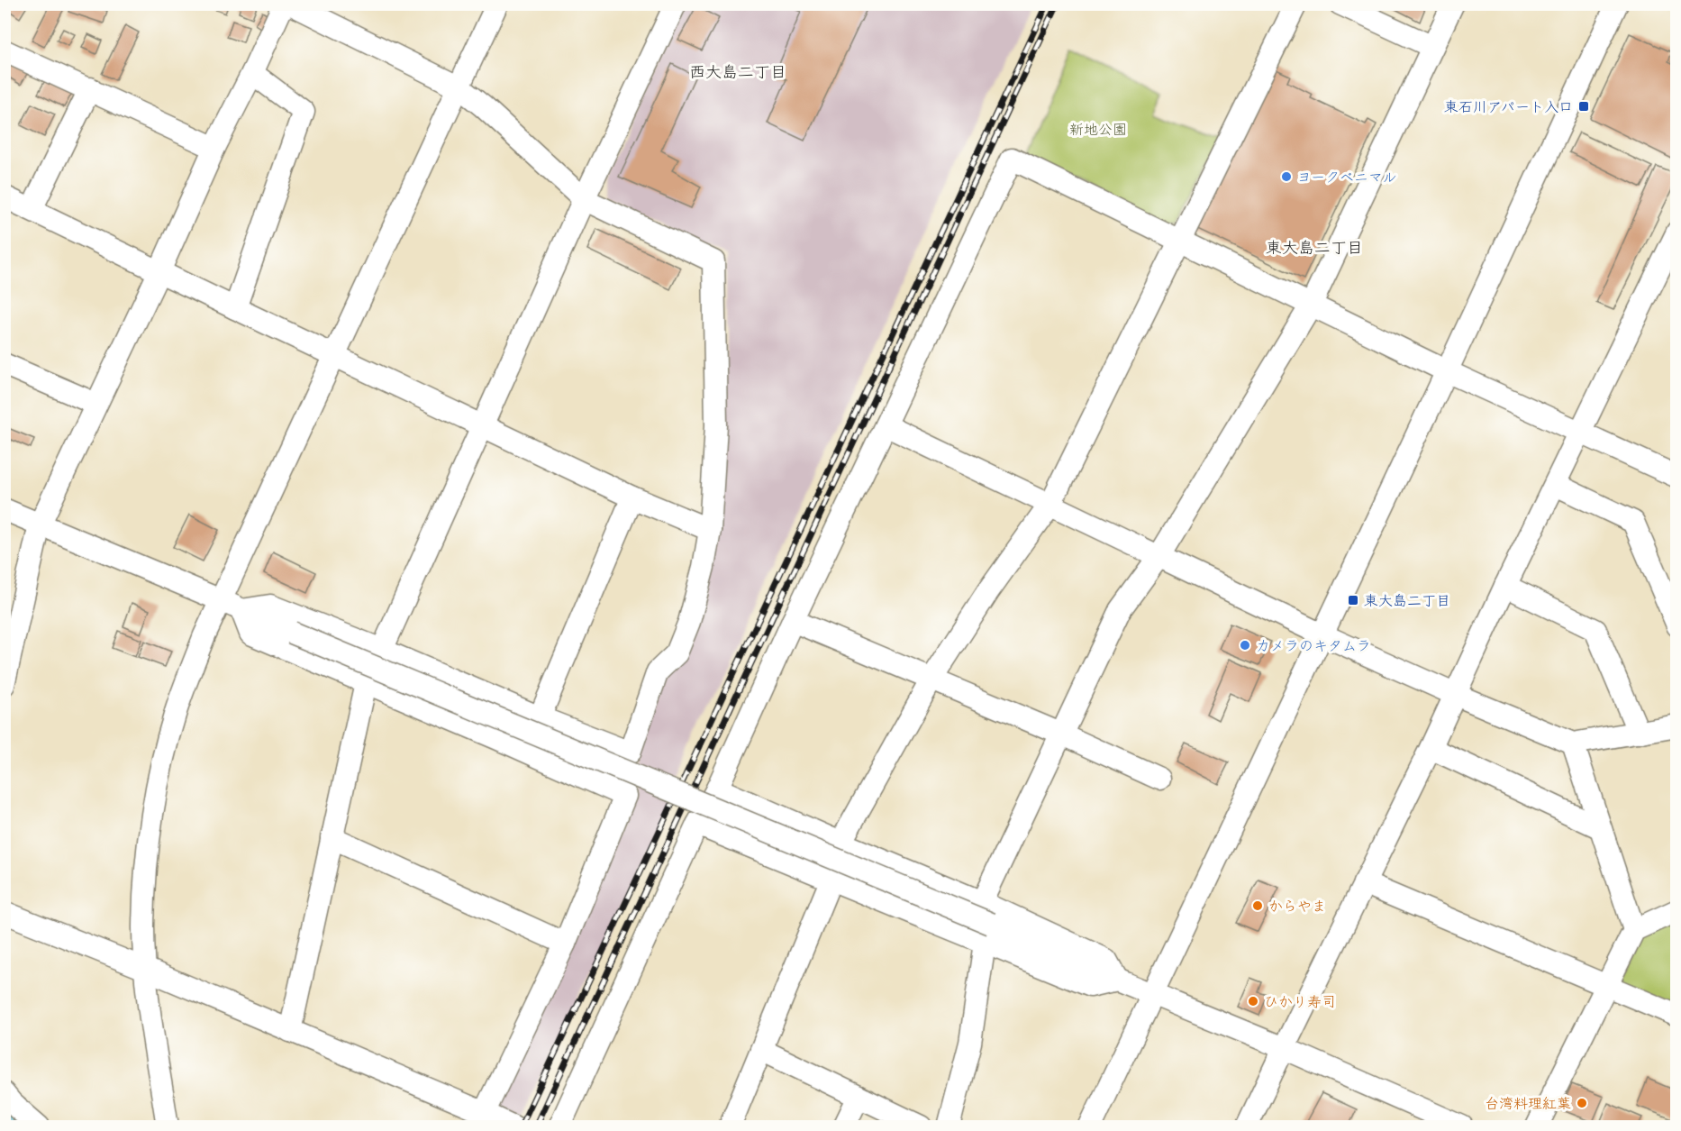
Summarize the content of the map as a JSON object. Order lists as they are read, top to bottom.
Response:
{
  "districts": ["西大島二丁目", "東大島二丁目"],
  "parks": ["新地公園"],
  "places": {
    "transit": ["東石川アパート入口", "東大島二丁目"],
    "other": [
      "ヨークベニマル",
      "カメラのキタムラ",
      "からやま",
      "ひかり寿司",
      "台湾料理紅葉"
    ]
  }
}
